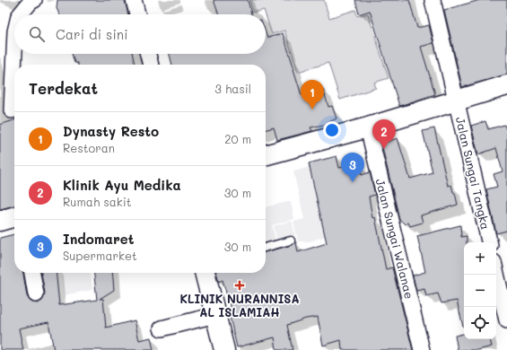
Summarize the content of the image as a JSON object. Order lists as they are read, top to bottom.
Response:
{
  "streets": {
    "street": ["Jalan Sungai Tangka", "Jalan Sungai Walanae"]
  },
  "places": {
    "health": ["KLINIK NURANNISA AL ISLAMIAH"]
  },
  "page": {
    "search": "Cari di sini",
    "heading": ["Terdekat", "3 hasil"],
    "pins": ["1", "2", "3"],
    "list": [
      {
        "mark": "1",
        "name": "Dynasty Resto",
        "note": "Restoran",
        "value": "20 m"
      },
      {
        "mark": "2",
        "name": "Klinik Ayu Medika",
        "note": "Rumah sakit",
        "value": "30 m"
      },
      {
        "mark": "3",
        "name": "Indomaret",
        "note": "Supermarket",
        "value": "30 m"
      }
    ],
    "map_buttons": ["+", "−"]
  }
}
